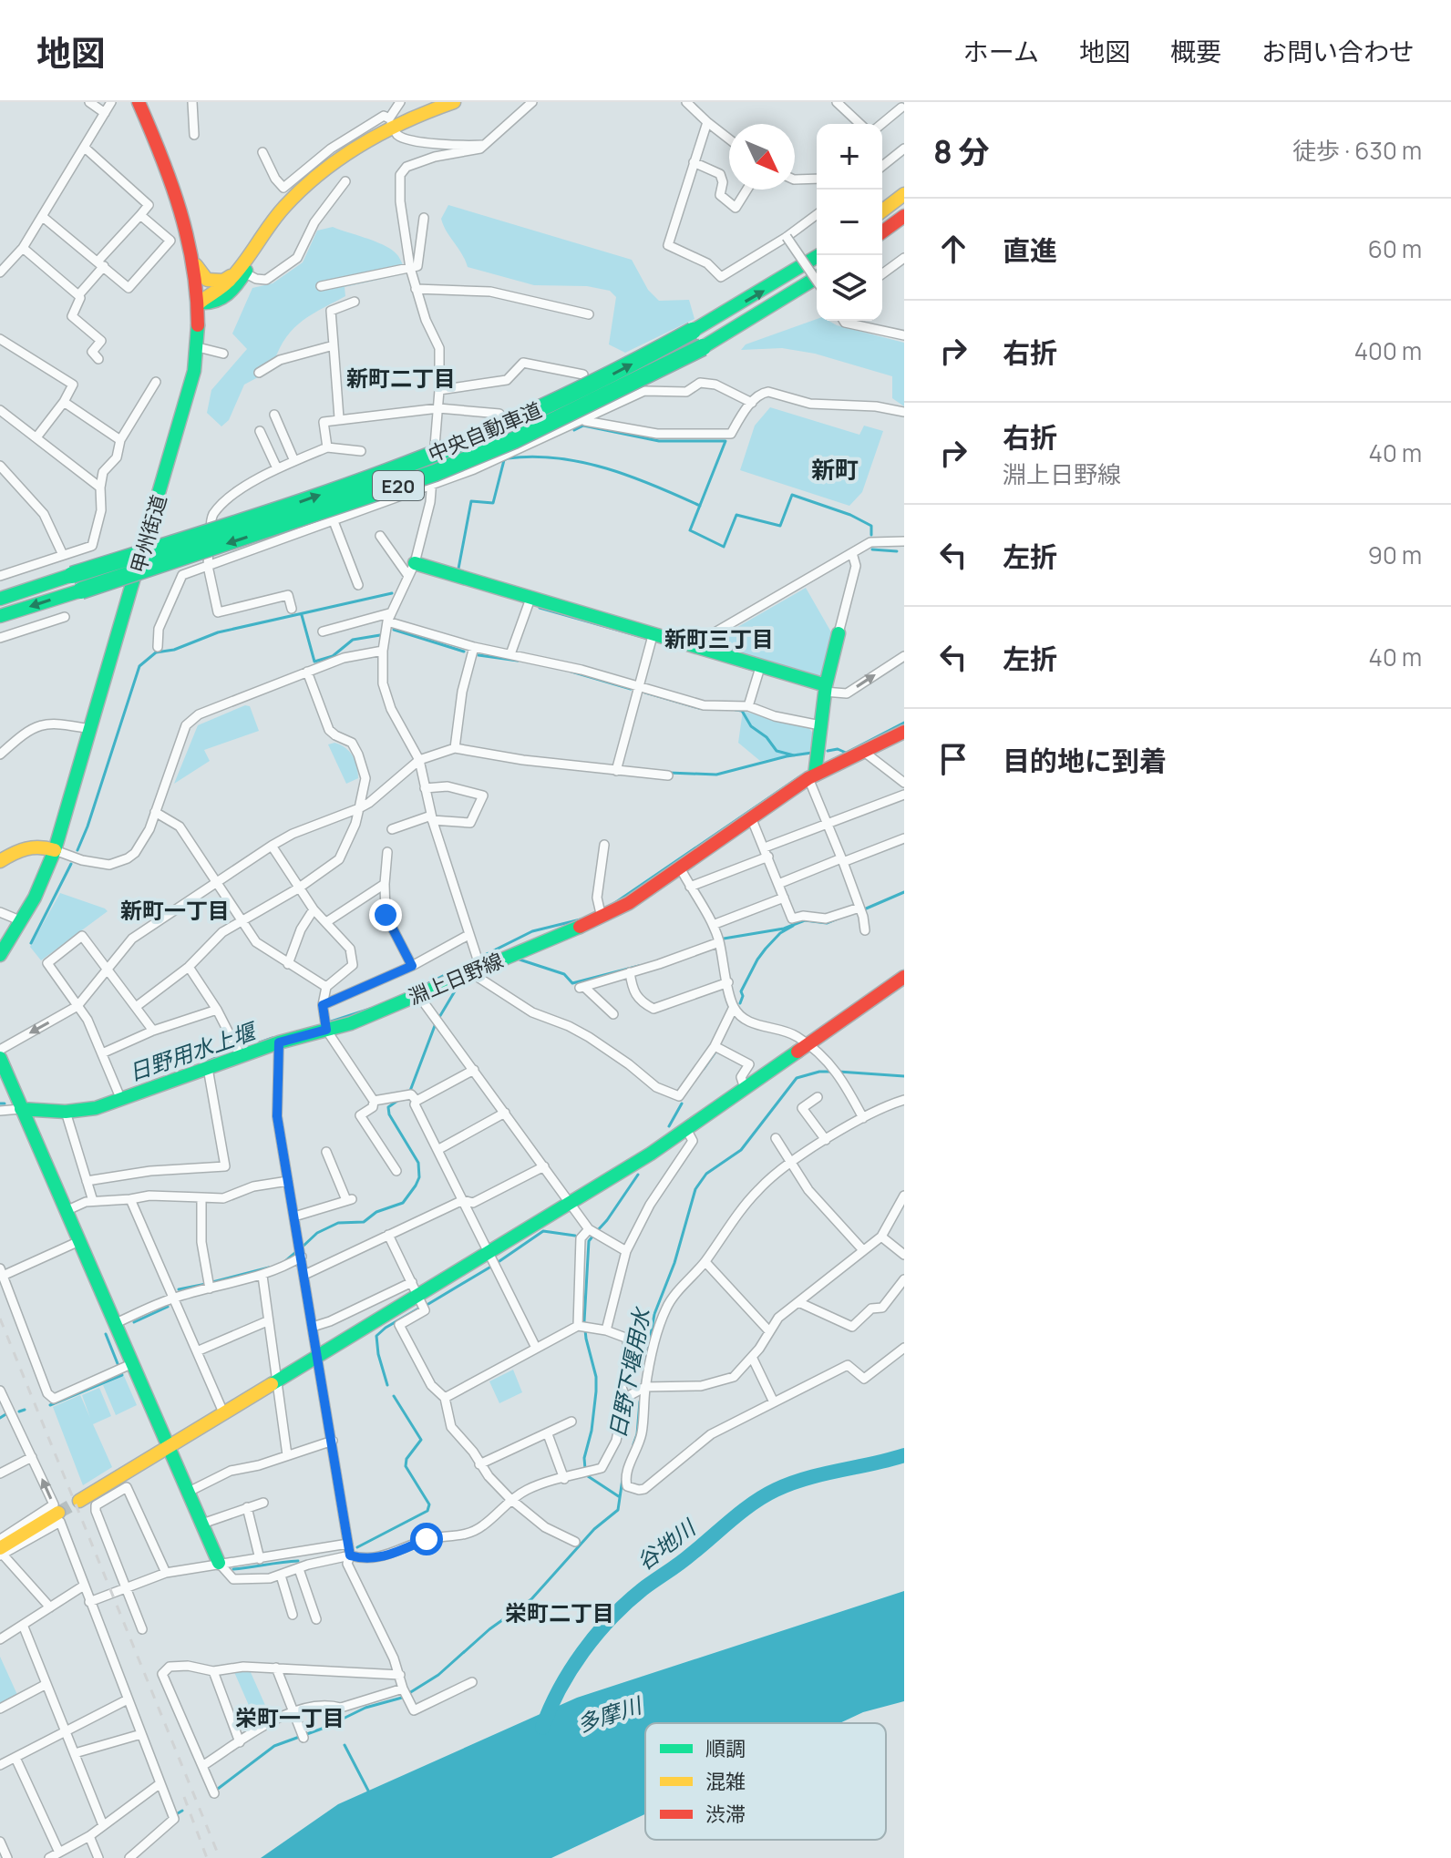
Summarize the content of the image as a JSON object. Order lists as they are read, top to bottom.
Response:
{
  "streets": {
    "main road": [
      "中央自動車道",
      "E20",
      "甲州街道",
      "淵上日野線"
    ]
  },
  "districts": [
    "新町二丁目",
    "新町",
    "新町三丁目",
    "新町一丁目",
    "栄町二丁目",
    "栄町一丁目"
  ],
  "water": [
    "日野用水上堰",
    "日野下堰用水",
    "谷地川",
    "多摩川"
  ],
  "legend": ["順調", "混雑", "渋滞"],
  "north": "bottom right",
  "page": {
    "header": "地図",
    "nav": [
      "ホーム",
      "地図",
      "概要",
      "お問い合わせ"
    ],
    "heading": ["8 分", "徒歩 · 630 m"],
    "map_buttons": ["+", "−"],
    "list": [
      ["直進", "60 m"],
      ["右折", "400 m"],
      ["右折", "淵上日野線", "40 m"],
      ["左折", "90 m"],
      ["左折", "40 m"],
      "目的地に到着"
    ]
  }
}
